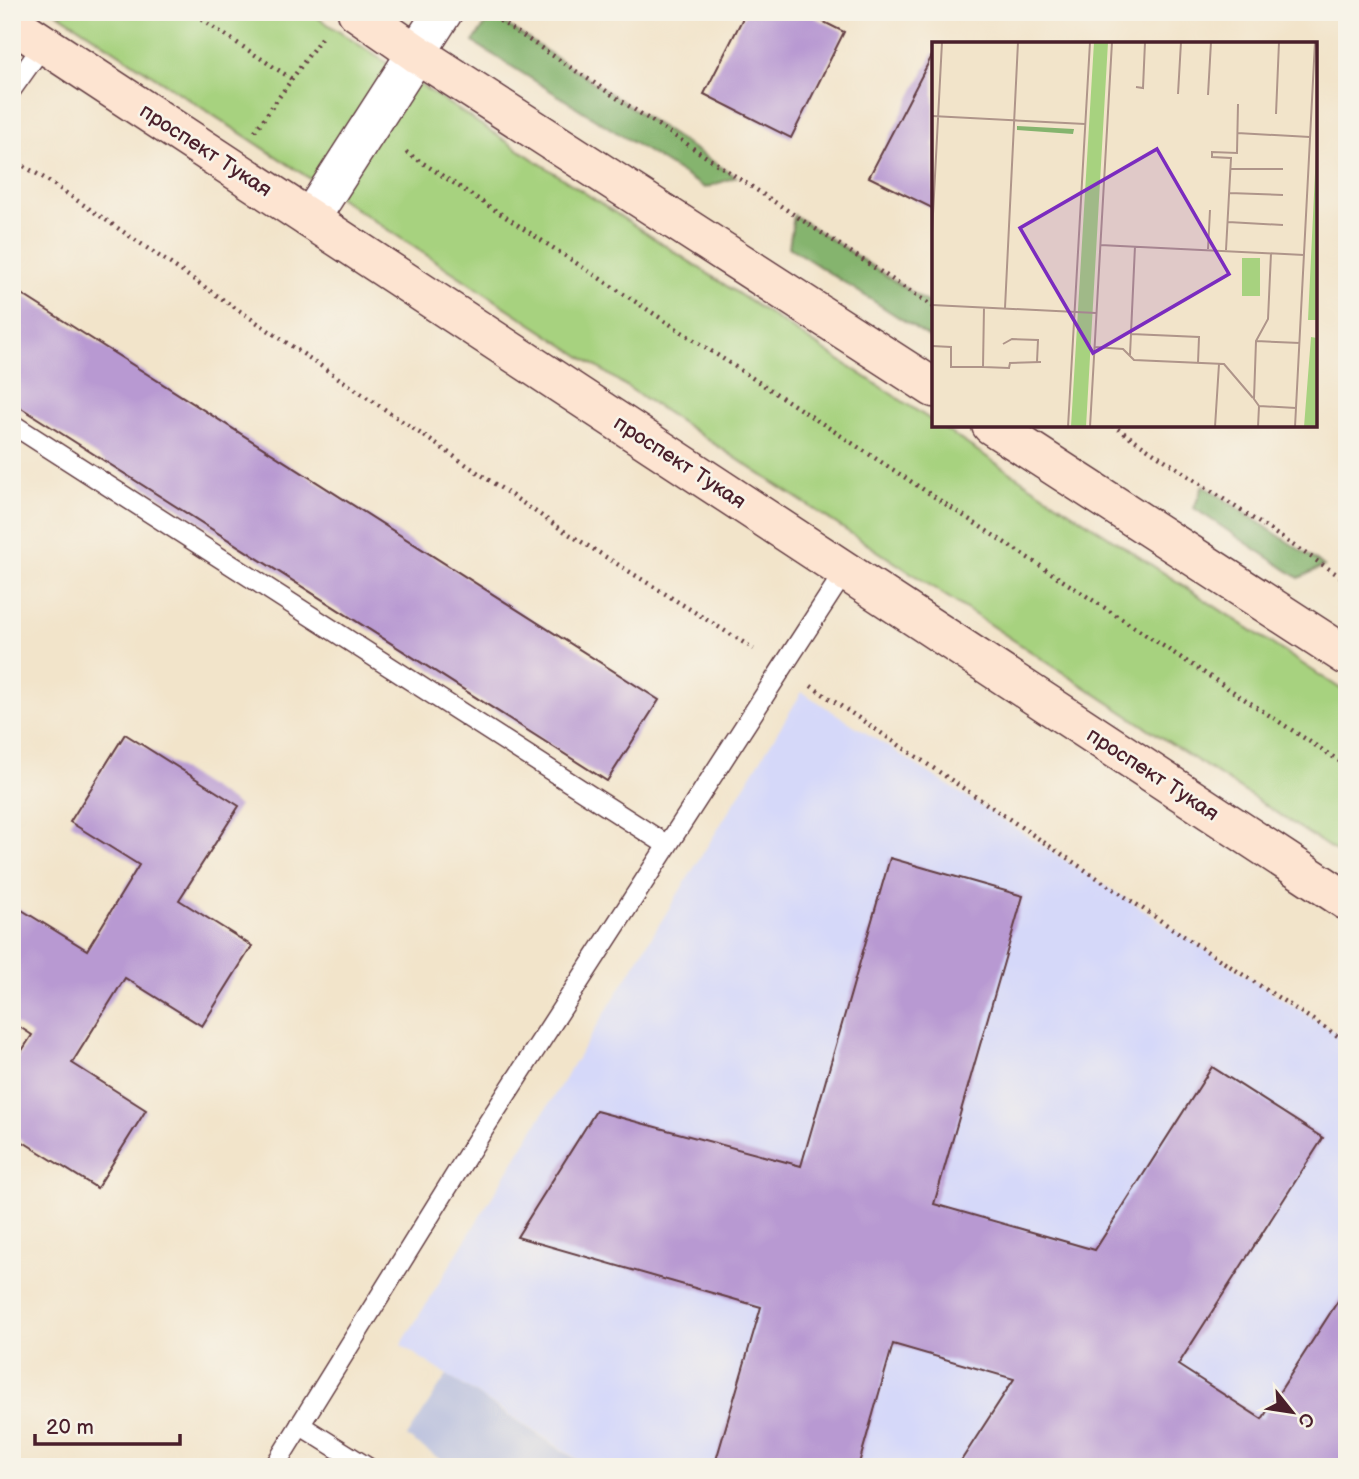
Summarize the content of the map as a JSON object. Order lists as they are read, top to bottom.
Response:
{
  "streets": {
    "main road": ["проспект Тукая"]
  },
  "scale_bar": "20 m",
  "north": "bottom right"
}
